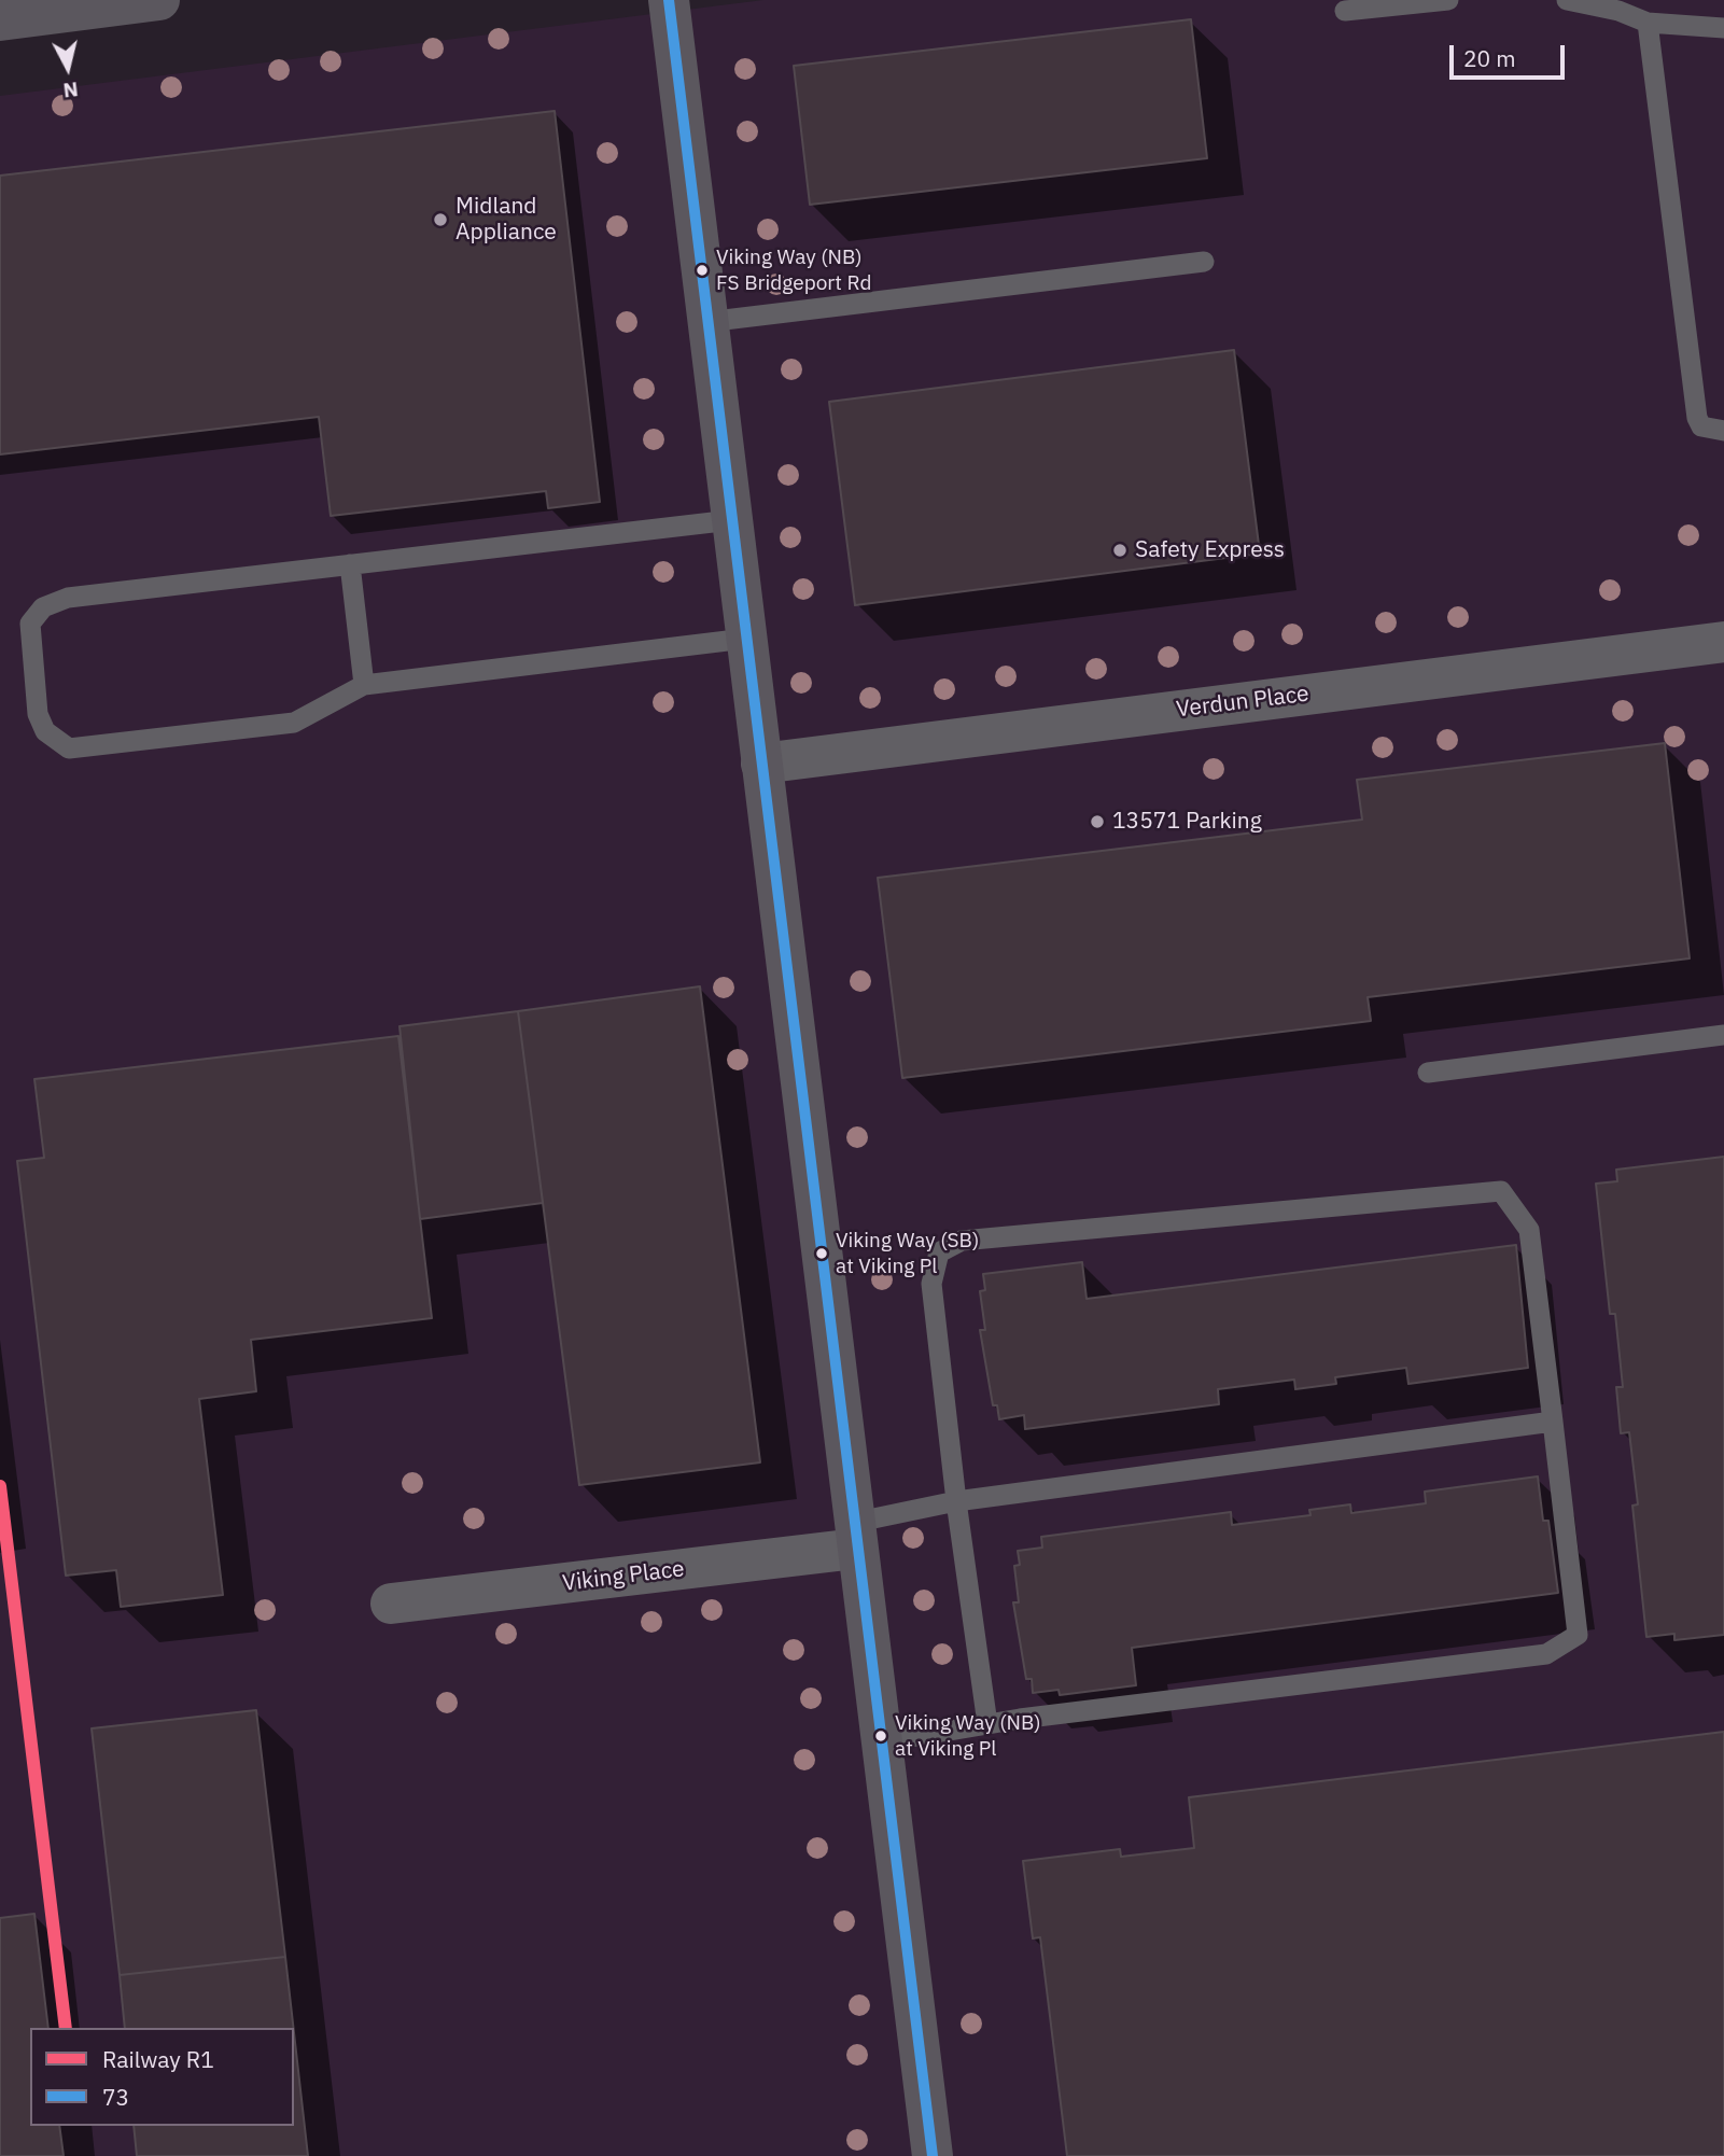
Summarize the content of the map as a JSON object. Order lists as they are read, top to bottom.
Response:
{
  "streets": {
    "street": ["Verdun Place", "Viking Place"]
  },
  "places": [
    "Midland Appliance",
    "Viking Way (NB) FS Bridgeport Rd",
    "Safety Express",
    "13571 Parking",
    "Viking Way (SB) at Viking Pl",
    "Viking Way (NB) at Viking Pl"
  ],
  "lines": ["transit line 73", "rail line R1"],
  "legend": ["Railway R1", "73"],
  "scale_bar": "20 m",
  "north": "bottom"
}
